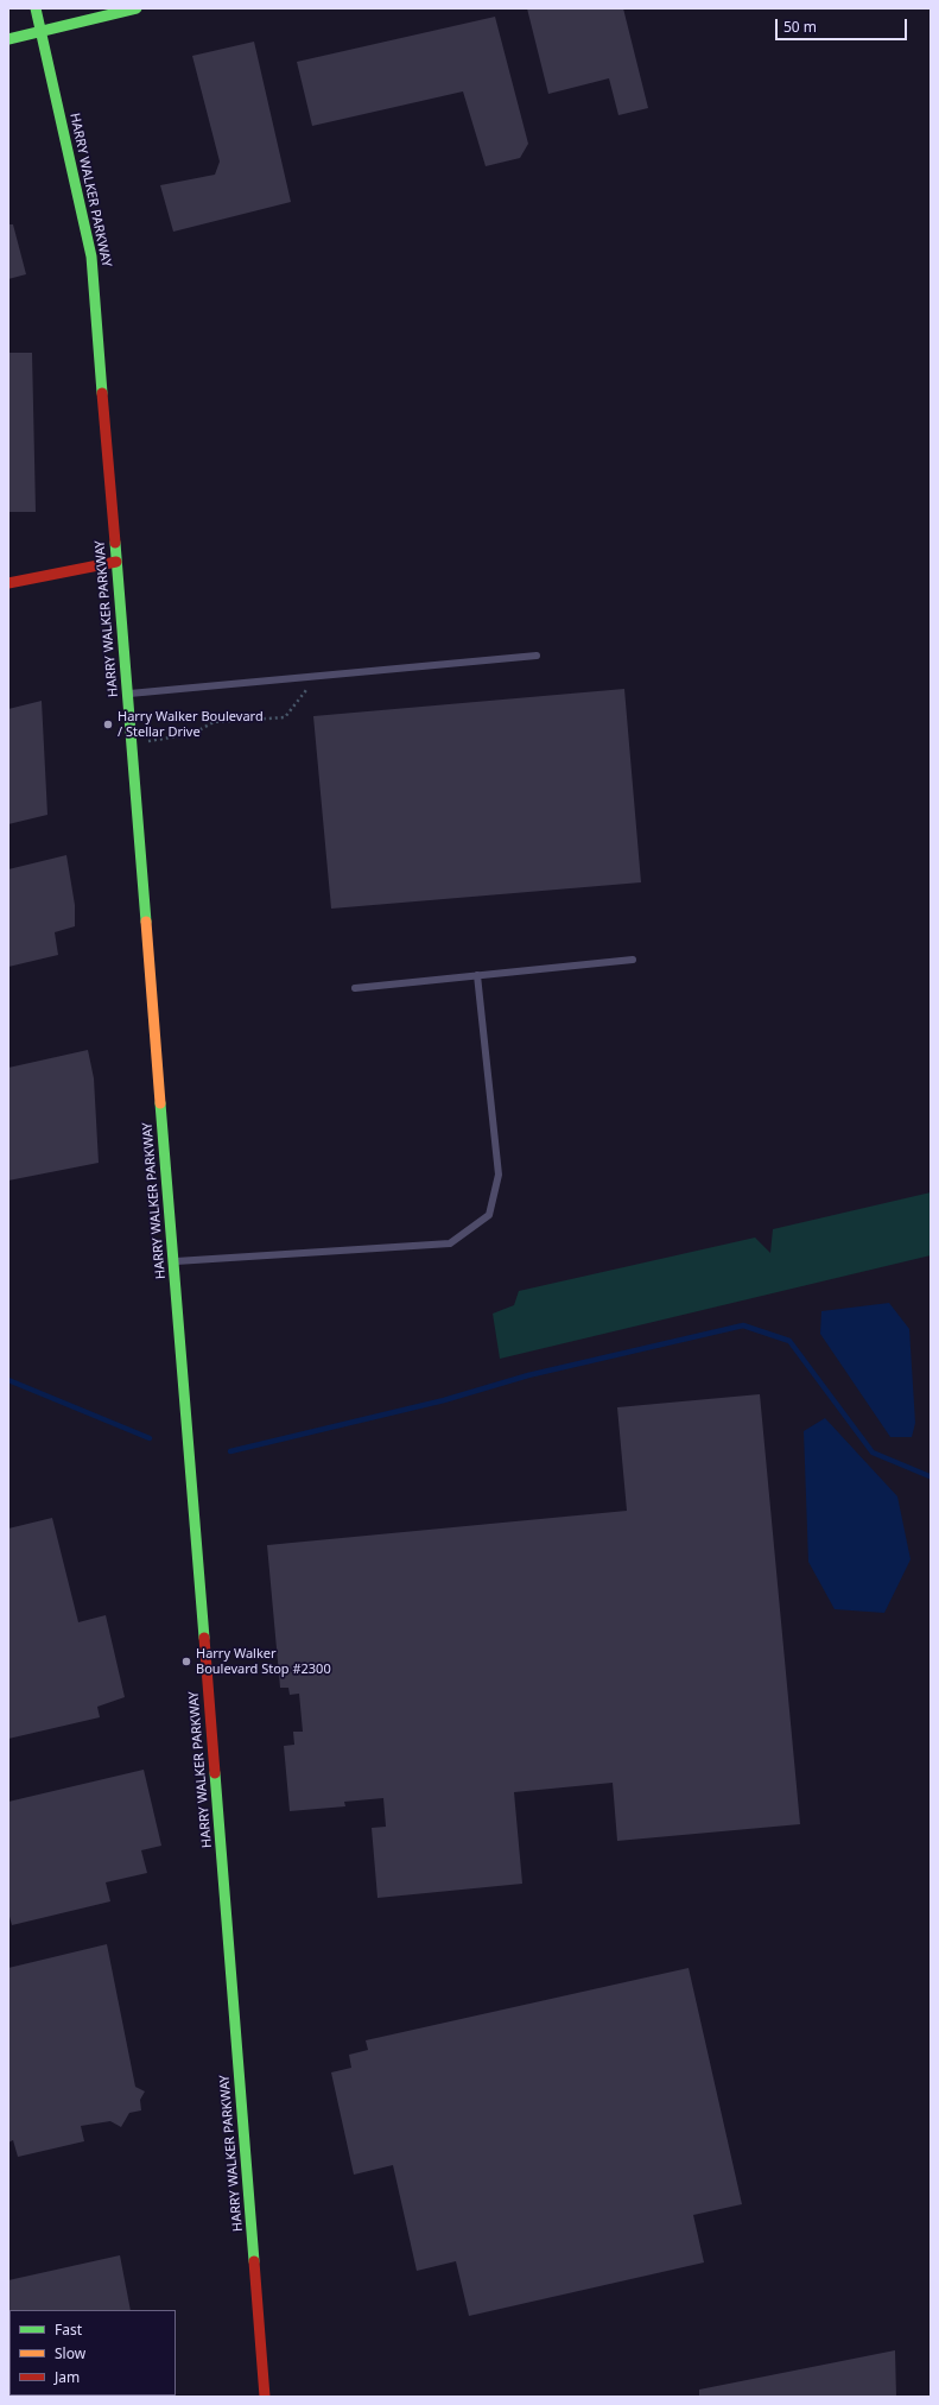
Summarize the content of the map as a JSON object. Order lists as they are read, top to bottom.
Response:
{
  "streets": {
    "street": ["HARRY WALKER PARKWAY"]
  },
  "places": ["Harry Walker Boulevard / Stellar Drive", "Harry Walker Boulevard Stop #2300"],
  "legend": ["Fast", "Slow", "Jam"],
  "scale_bar": "50 m"
}
